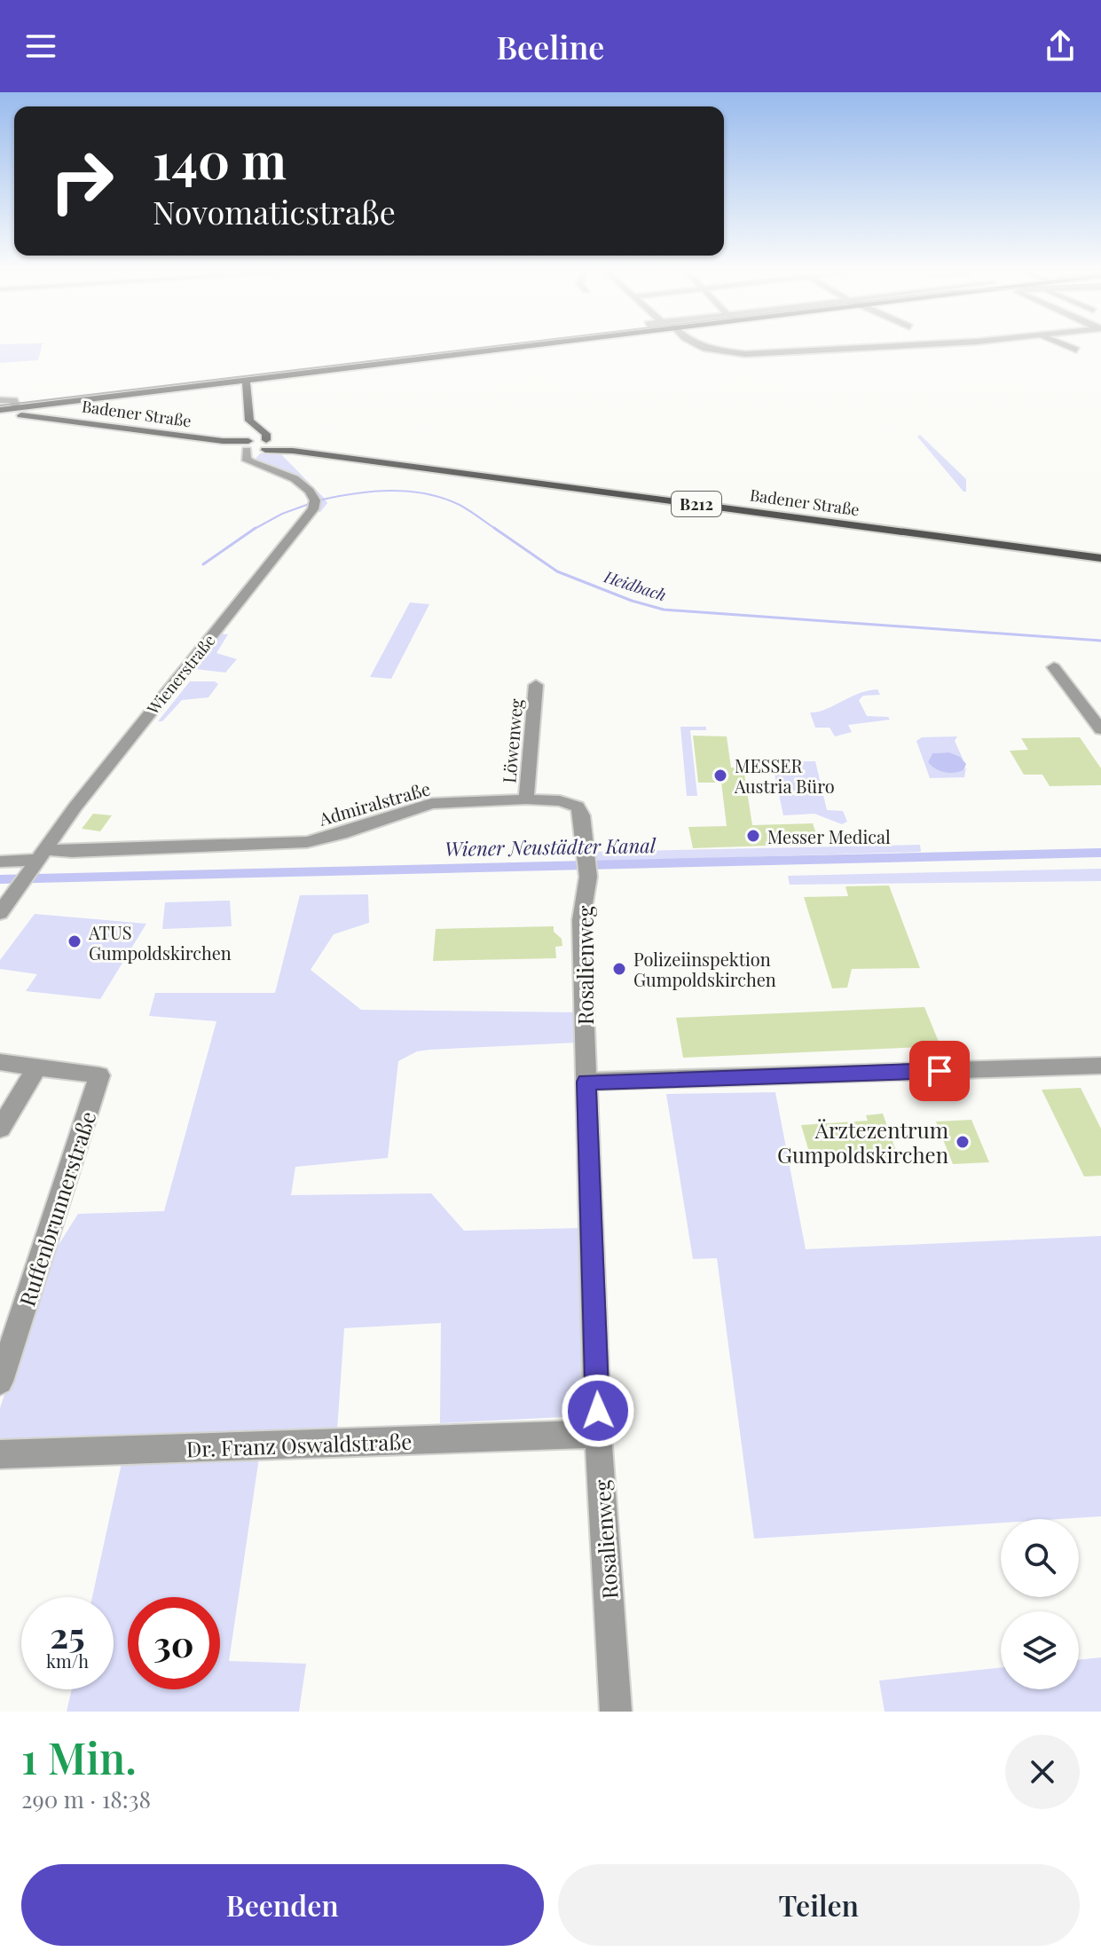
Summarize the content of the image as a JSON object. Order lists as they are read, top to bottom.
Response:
{
  "streets": {
    "main road": ["Badener Straße", "B212"],
    "street": [
      "Wienerstraße",
      "Löwenweg",
      "Admiralstraße",
      "Rosalienweg",
      "Ruffenbrunnerstraße",
      "Dr. Franz Oswaldstraße"
    ]
  },
  "crossings": [
    ["Badener Straße", "B212"],
    ["Badener Straße", "Wienerstraße"],
    ["Wienerstraße", "Admiralstraße"],
    ["Löwenweg", "Admiralstraße"],
    ["Admiralstraße", "Rosalienweg"],
    ["Rosalienweg", "Dr. Franz Oswaldstraße"]
  ],
  "water": ["Heidbach", "Wiener Neustädter Kanal"],
  "places": [
    "MESSER Austria Büro",
    "Messer Medical",
    "ATUS Gumpoldskirchen",
    "Polizeiinspektion Gumpoldskirchen",
    "Ärztezentrum Gumpoldskirchen"
  ],
  "page": {
    "header": "Beeline",
    "turn": ["140 m", "Novomaticstraße"],
    "speed": "25 km/h",
    "limit": "30",
    "heading": ["1 Min.", "290 m · 18:38"],
    "buttons": ["Beenden", "Teilen"]
  }
}
